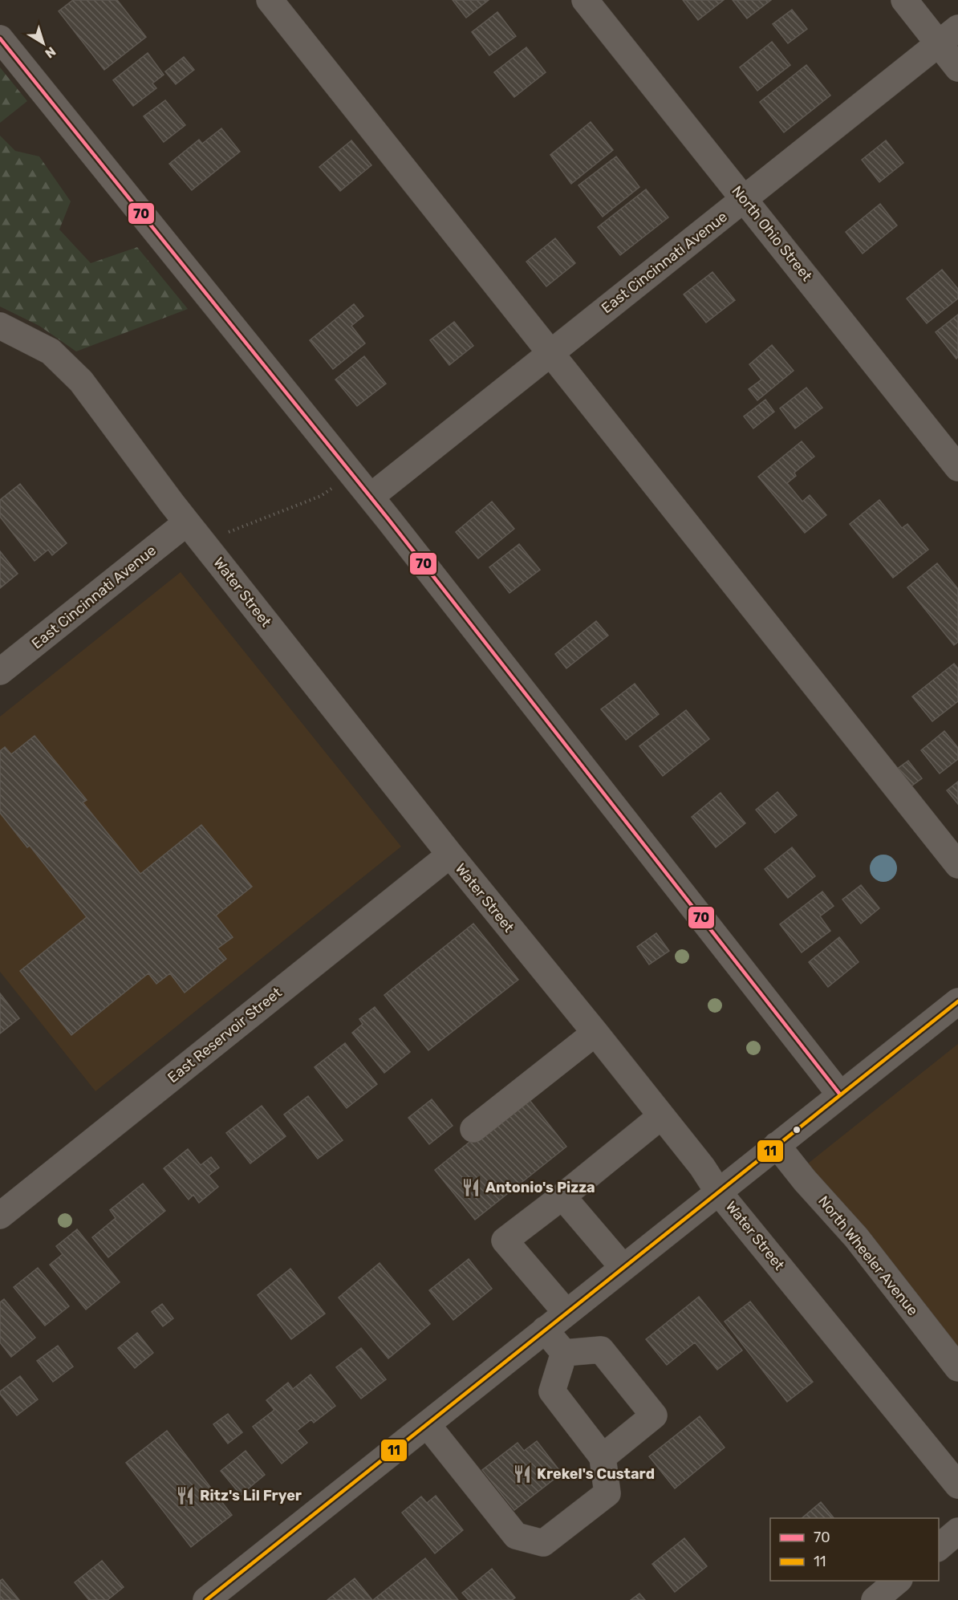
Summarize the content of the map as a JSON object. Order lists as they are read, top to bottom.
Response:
{
  "streets": {
    "street": [
      "North Ohio Street",
      "East Cincinnati Avenue",
      "Water Street",
      "East Reservoir Street",
      "North Wheeler Avenue"
    ]
  },
  "crossings": [
    ["North Ohio Street", "East Cincinnati Avenue"],
    ["East Cincinnati Avenue", "Water Street"],
    ["Water Street", "East Reservoir Street"]
  ],
  "places": {
    "restaurant": ["Antonio's Pizza", "Krekel's Custard", "Ritz's Lil Fryer"]
  },
  "lines": ["transit line 70", "transit line 11"],
  "legend": ["70", "11"],
  "north": "bottom right"
}
